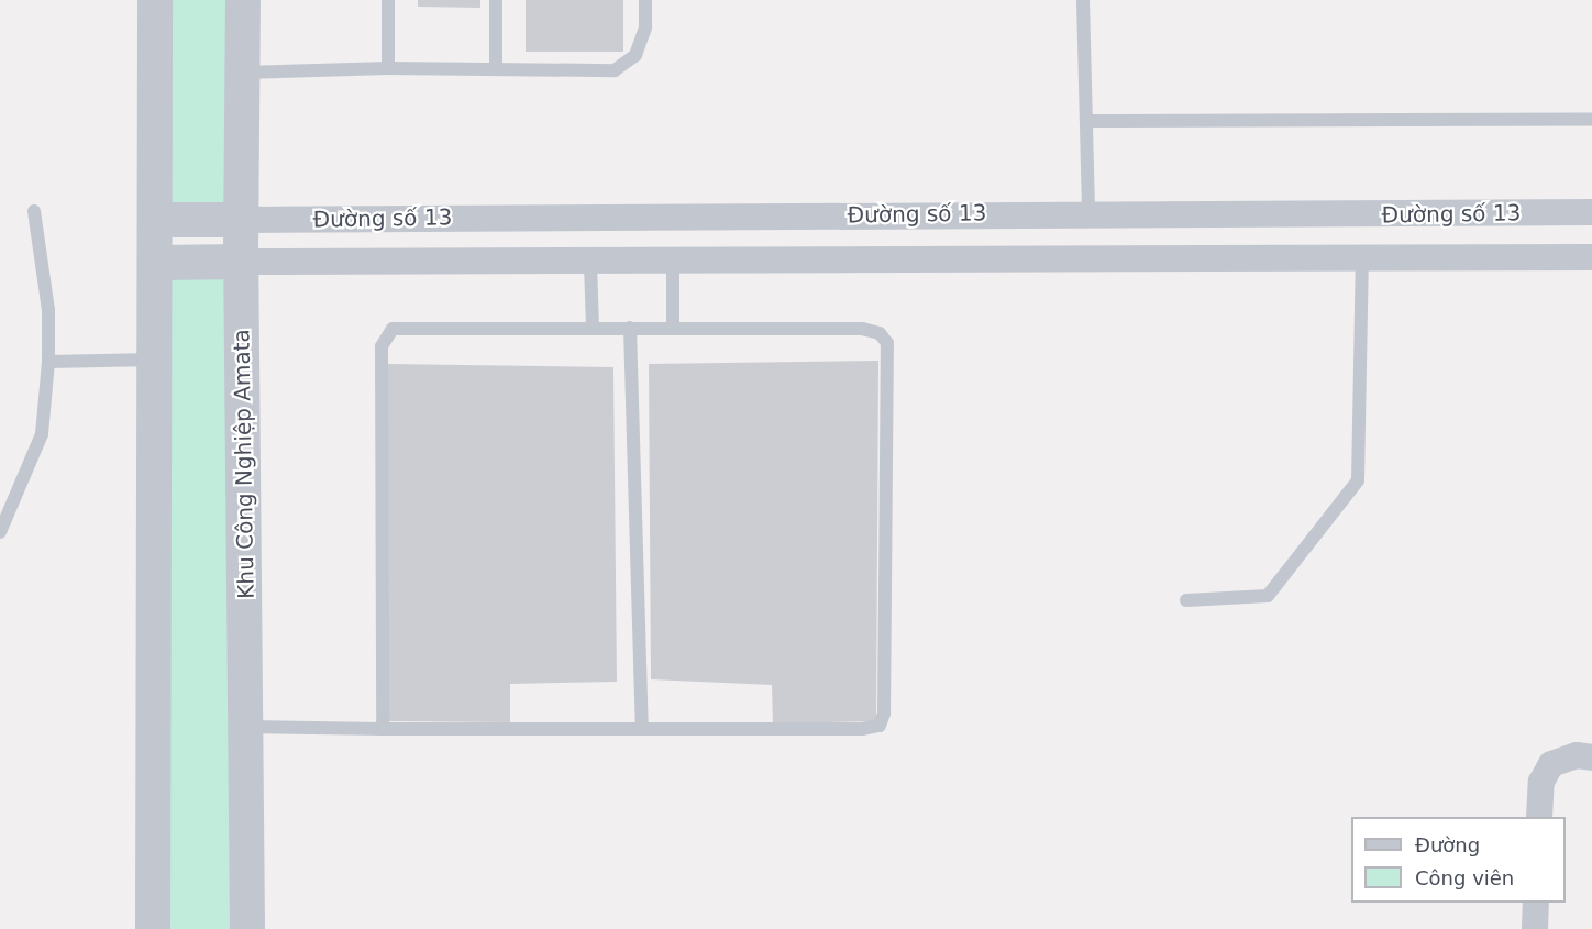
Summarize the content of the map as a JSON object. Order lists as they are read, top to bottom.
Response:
{
  "streets": {
    "street": ["Đường số 13", "Khu Công Nghiệp Amata"]
  },
  "crossings": [
    ["Đường số 13", "Khu Công Nghiệp Amata"]
  ],
  "legend": ["Đường", "Công viên"]
}
